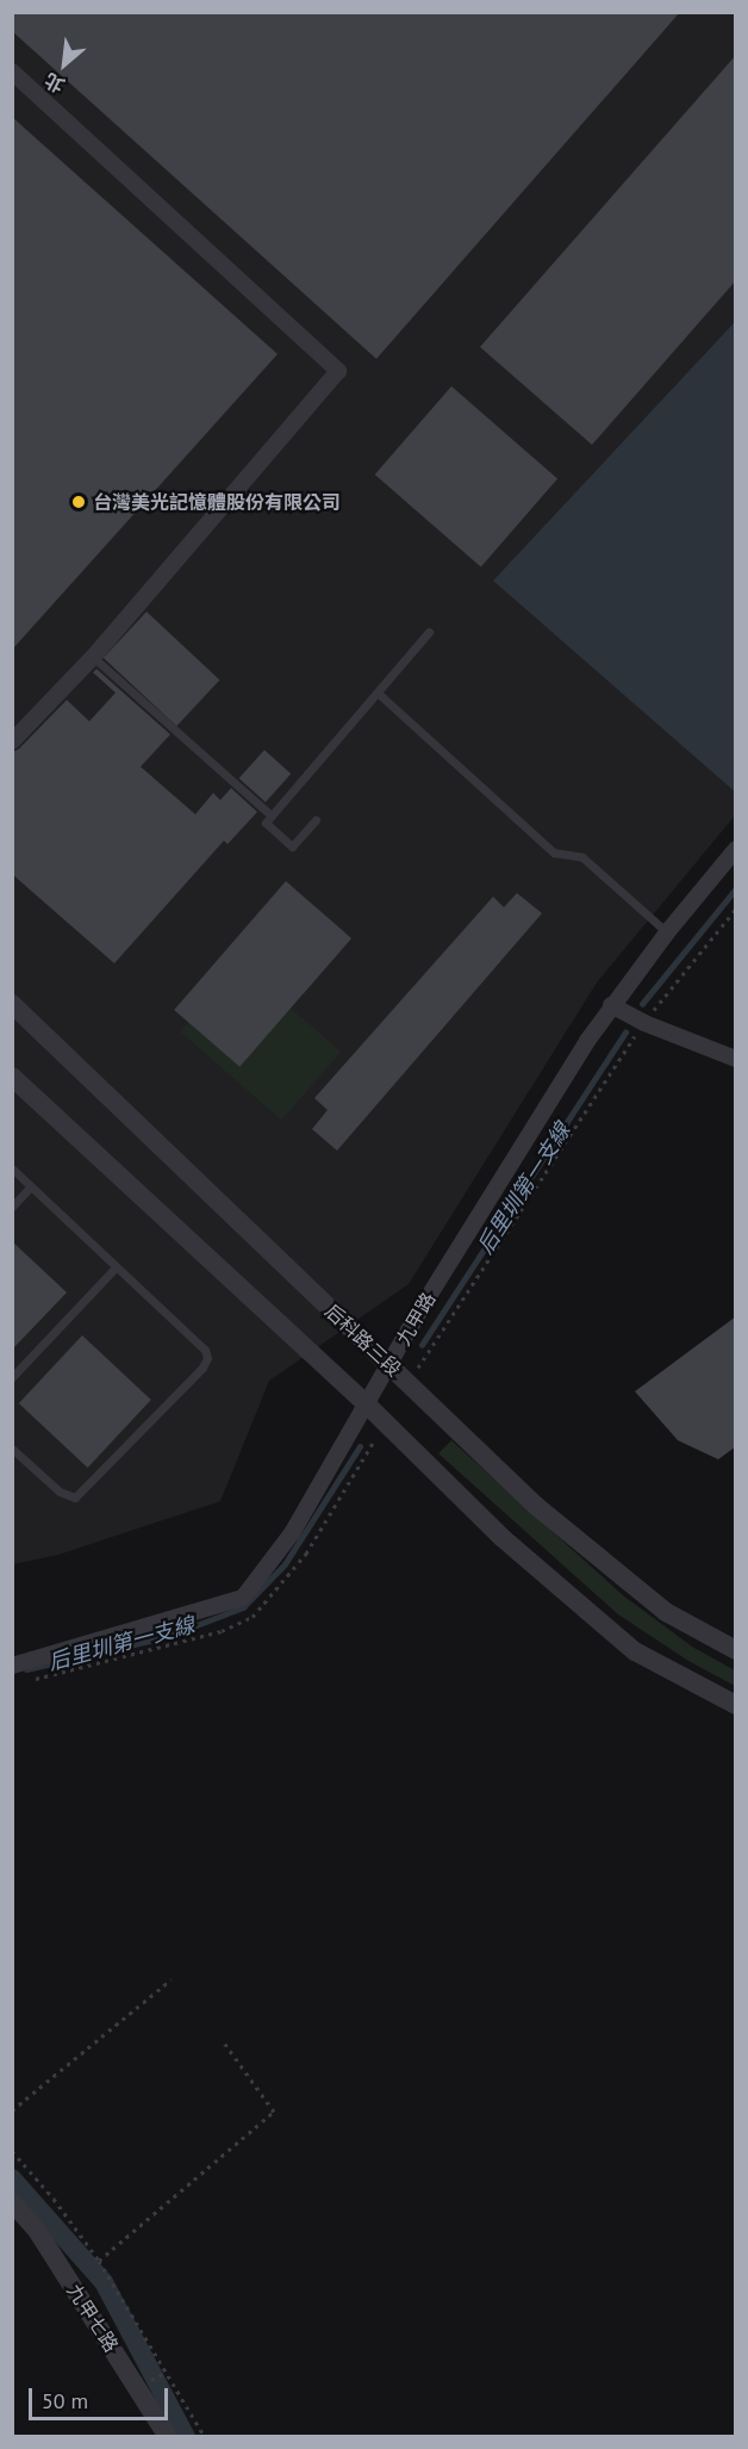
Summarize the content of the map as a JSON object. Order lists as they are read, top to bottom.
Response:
{
  "streets": {
    "street": ["九甲路", "后科路三段", "九甲七路"]
  },
  "crossings": [
    ["九甲路", "后科路三段"]
  ],
  "water": ["后里圳第一支線"],
  "places": ["台灣美光記憶體股份有限公司"],
  "scale_bar": "50 m",
  "north": "bottom left"
}
